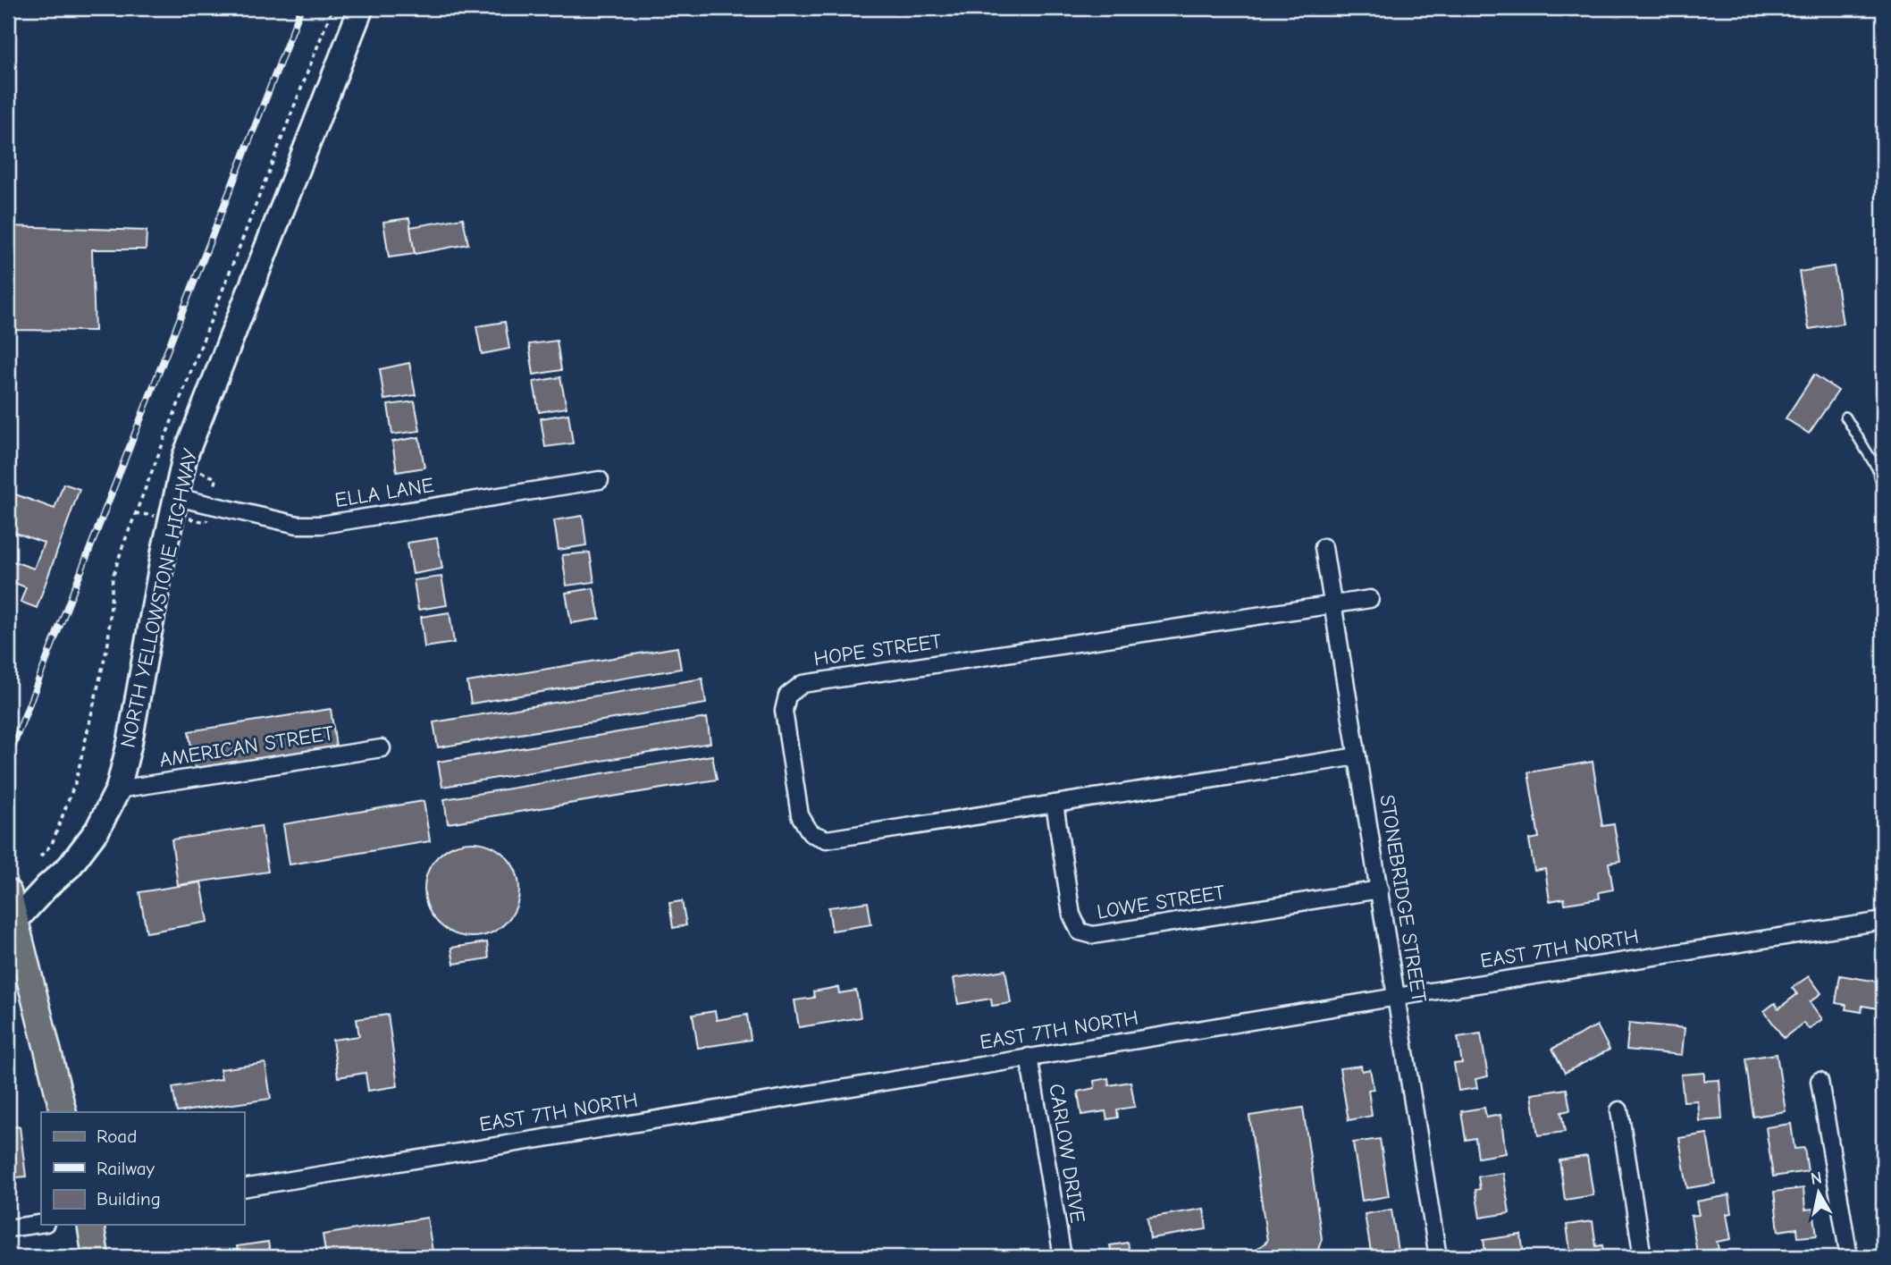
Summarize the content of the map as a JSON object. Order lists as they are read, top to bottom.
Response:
{
  "streets": {
    "main road": ["NORTH YELLOWSTONE HIGHWAY"],
    "street": [
      "ELLA LANE",
      "HOPE STREET",
      "AMERICAN STREET",
      "STONEBRIDGE STREET",
      "LOWE STREET",
      "EAST 7TH NORTH",
      "CARLOW DRIVE"
    ]
  },
  "crossings": [
    ["ELLA LANE", "NORTH YELLOWSTONE HIGHWAY"],
    ["NORTH YELLOWSTONE HIGHWAY", "AMERICAN STREET"],
    ["HOPE STREET", "STONEBRIDGE STREET"],
    ["HOPE STREET", "LOWE STREET"],
    ["STONEBRIDGE STREET", "LOWE STREET"],
    ["STONEBRIDGE STREET", "EAST 7TH NORTH"],
    ["EAST 7TH NORTH", "CARLOW DRIVE"]
  ],
  "legend": ["Road", "Railway", "Building"],
  "north": "top"
}
